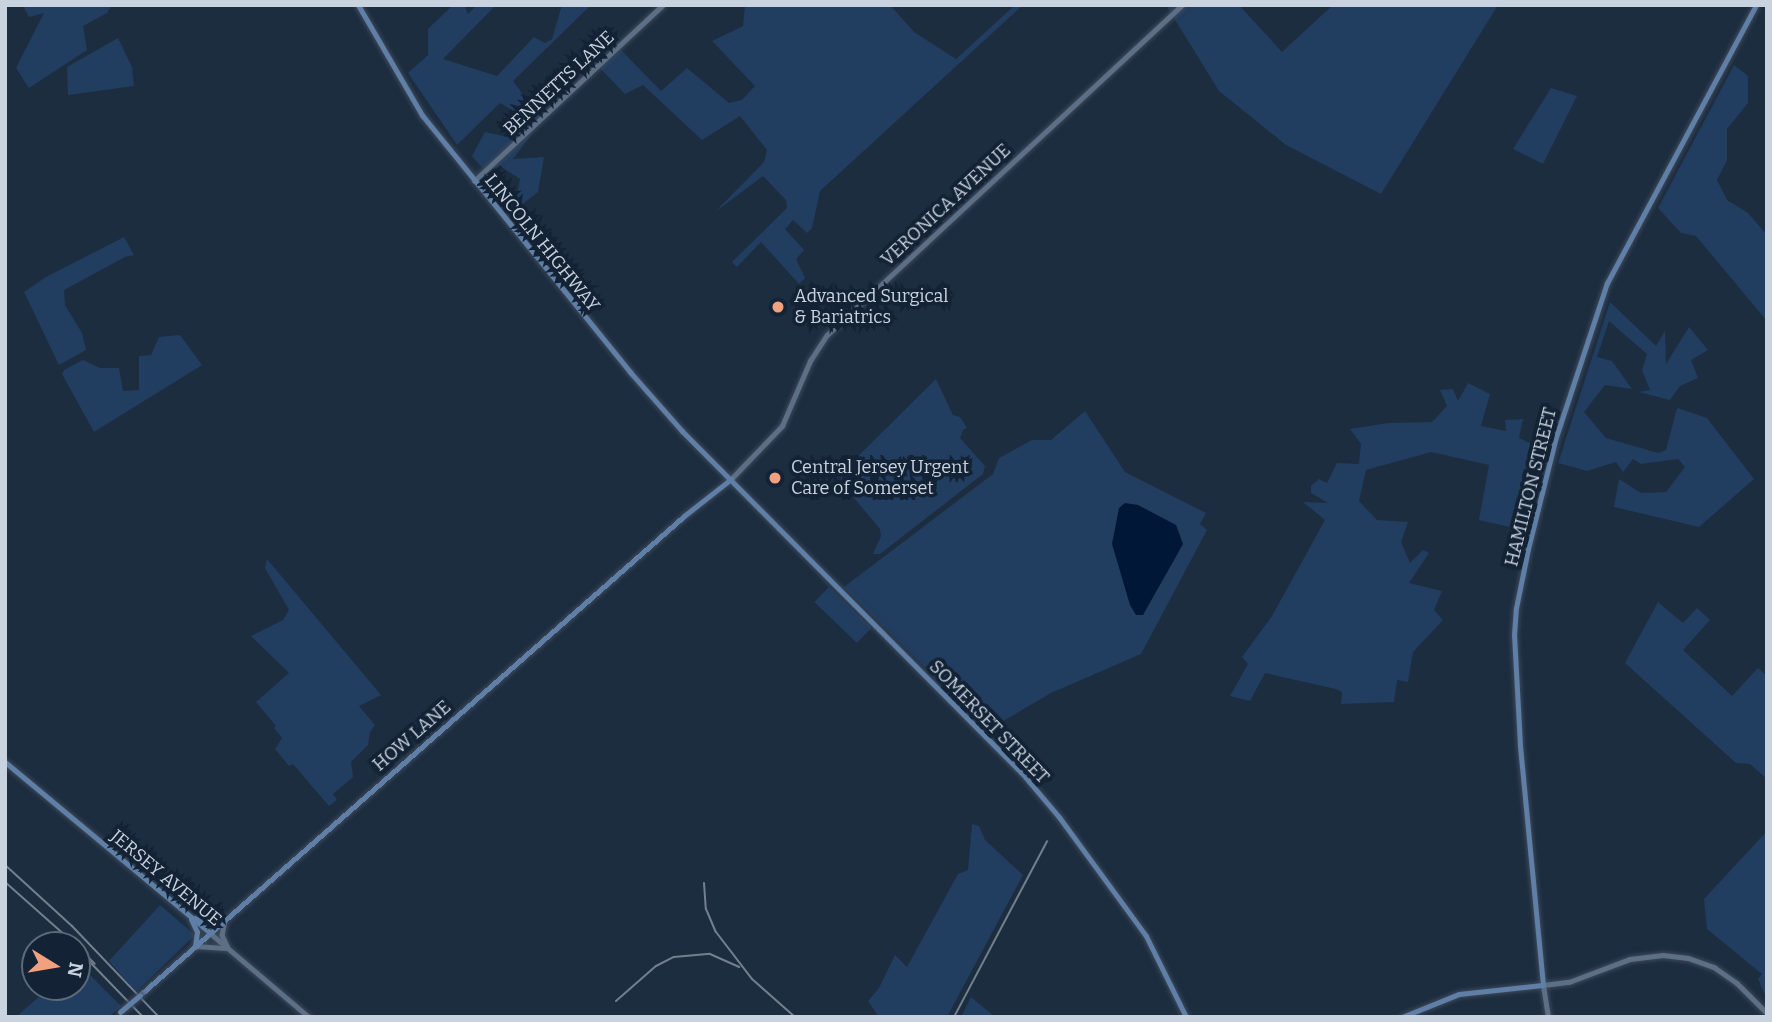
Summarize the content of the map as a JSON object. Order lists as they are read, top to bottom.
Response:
{
  "streets": {
    "main road": [
      "LINCOLN HIGHWAY",
      "HAMILTON STREET",
      "SOMERSET STREET",
      "HOW LANE",
      "JERSEY AVENUE"
    ],
    "street": ["BENNETTS LANE", "VERONICA AVENUE"]
  },
  "crossings": [
    ["BENNETTS LANE", "LINCOLN HIGHWAY"],
    ["VERONICA AVENUE", "LINCOLN HIGHWAY"],
    ["VERONICA AVENUE", "SOMERSET STREET"],
    ["VERONICA AVENUE", "HOW LANE"],
    ["LINCOLN HIGHWAY", "SOMERSET STREET"],
    ["LINCOLN HIGHWAY", "HOW LANE"],
    ["SOMERSET STREET", "HOW LANE"],
    ["HOW LANE", "JERSEY AVENUE"]
  ],
  "places": ["Advanced Surgical & Bariatrics", "Central Jersey Urgent Care of Somerset"],
  "north": "right"
}
